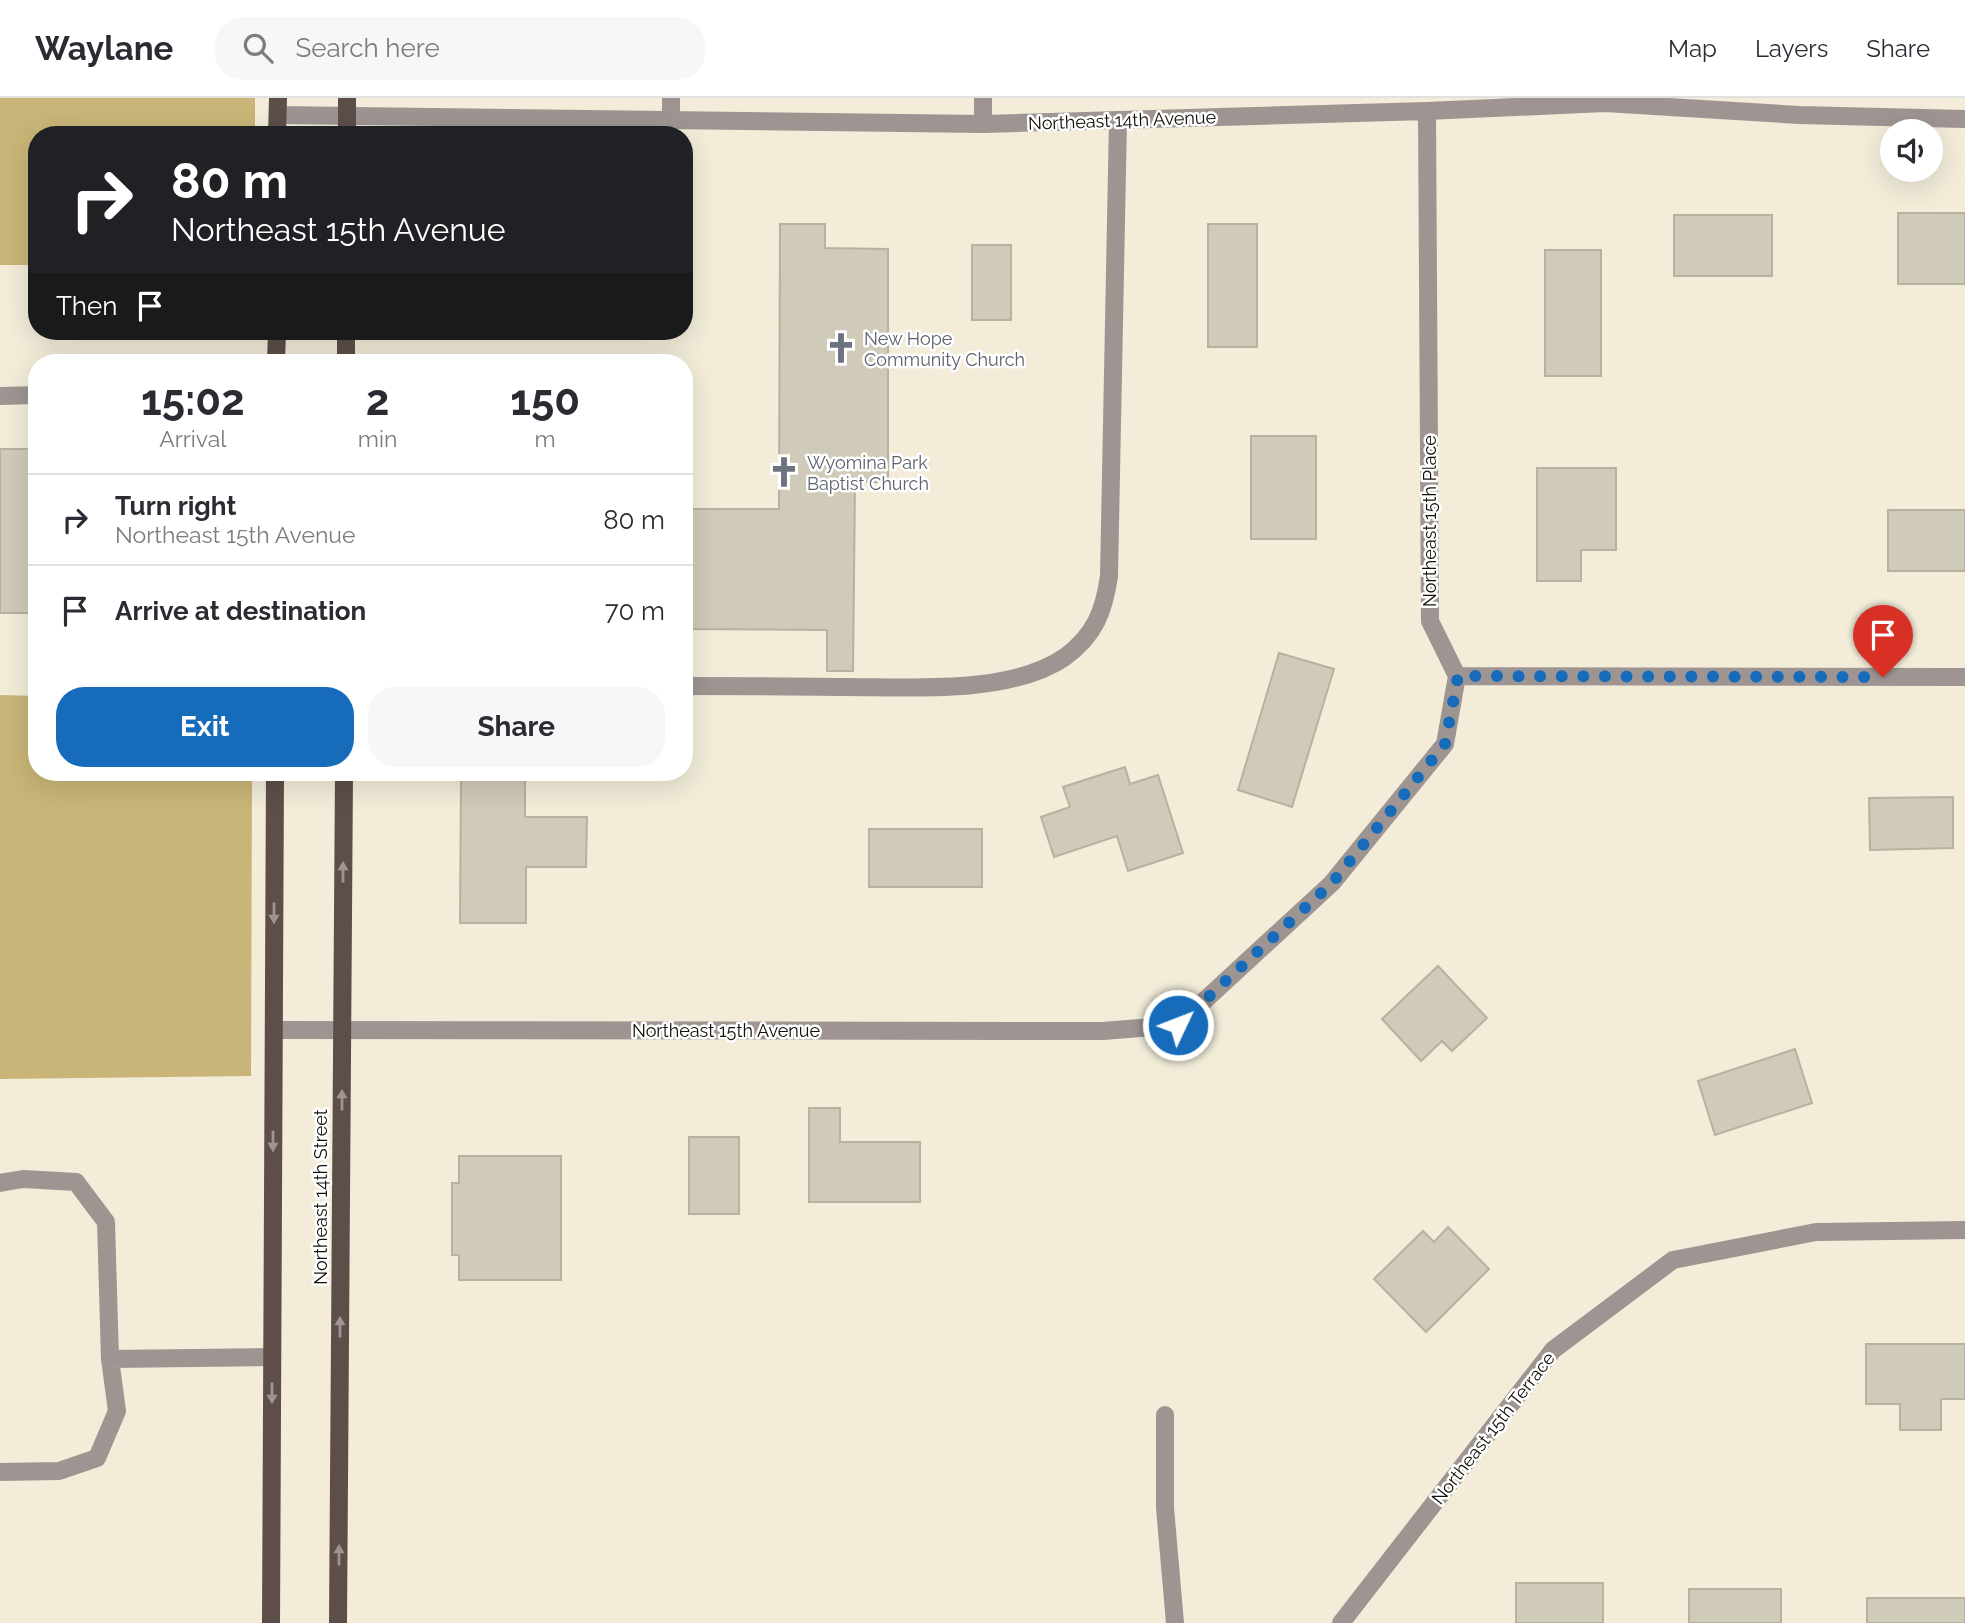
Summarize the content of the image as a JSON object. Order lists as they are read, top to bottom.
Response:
{
  "streets": {
    "main road": ["Northeast 14th Street"],
    "street": [
      "Northeast 14th Avenue",
      "Northeast 15th Place",
      "Northeast 15th Avenue",
      "Northeast 15th Terrace"
    ]
  },
  "crossings": [
    ["Northeast 14th Avenue", "Northeast 15th Place"],
    ["Northeast 15th Place", "Northeast 15th Avenue"],
    ["Northeast 15th Avenue", "Northeast 14th Street"]
  ],
  "places": {
    "church": ["New Hope Community Church", "Wyomina Park Baptist Church"]
  },
  "page": {
    "header": "Waylane",
    "search": "Search here",
    "nav": ["Map", "Layers", "Share"],
    "turn": ["80 m", "Northeast 15th Avenue"],
    "then": "Then",
    "eta": [
      "15:02",
      "Arrival",
      "2",
      "min",
      "150",
      "m"
    ],
    "list": [
      {
        "name": "Turn right",
        "note": "Northeast 15th Avenue",
        "value": "80 m"
      },
      {
        "name": "Arrive at destination",
        "value": "70 m"
      }
    ],
    "buttons": ["Exit", "Share"]
  }
}
